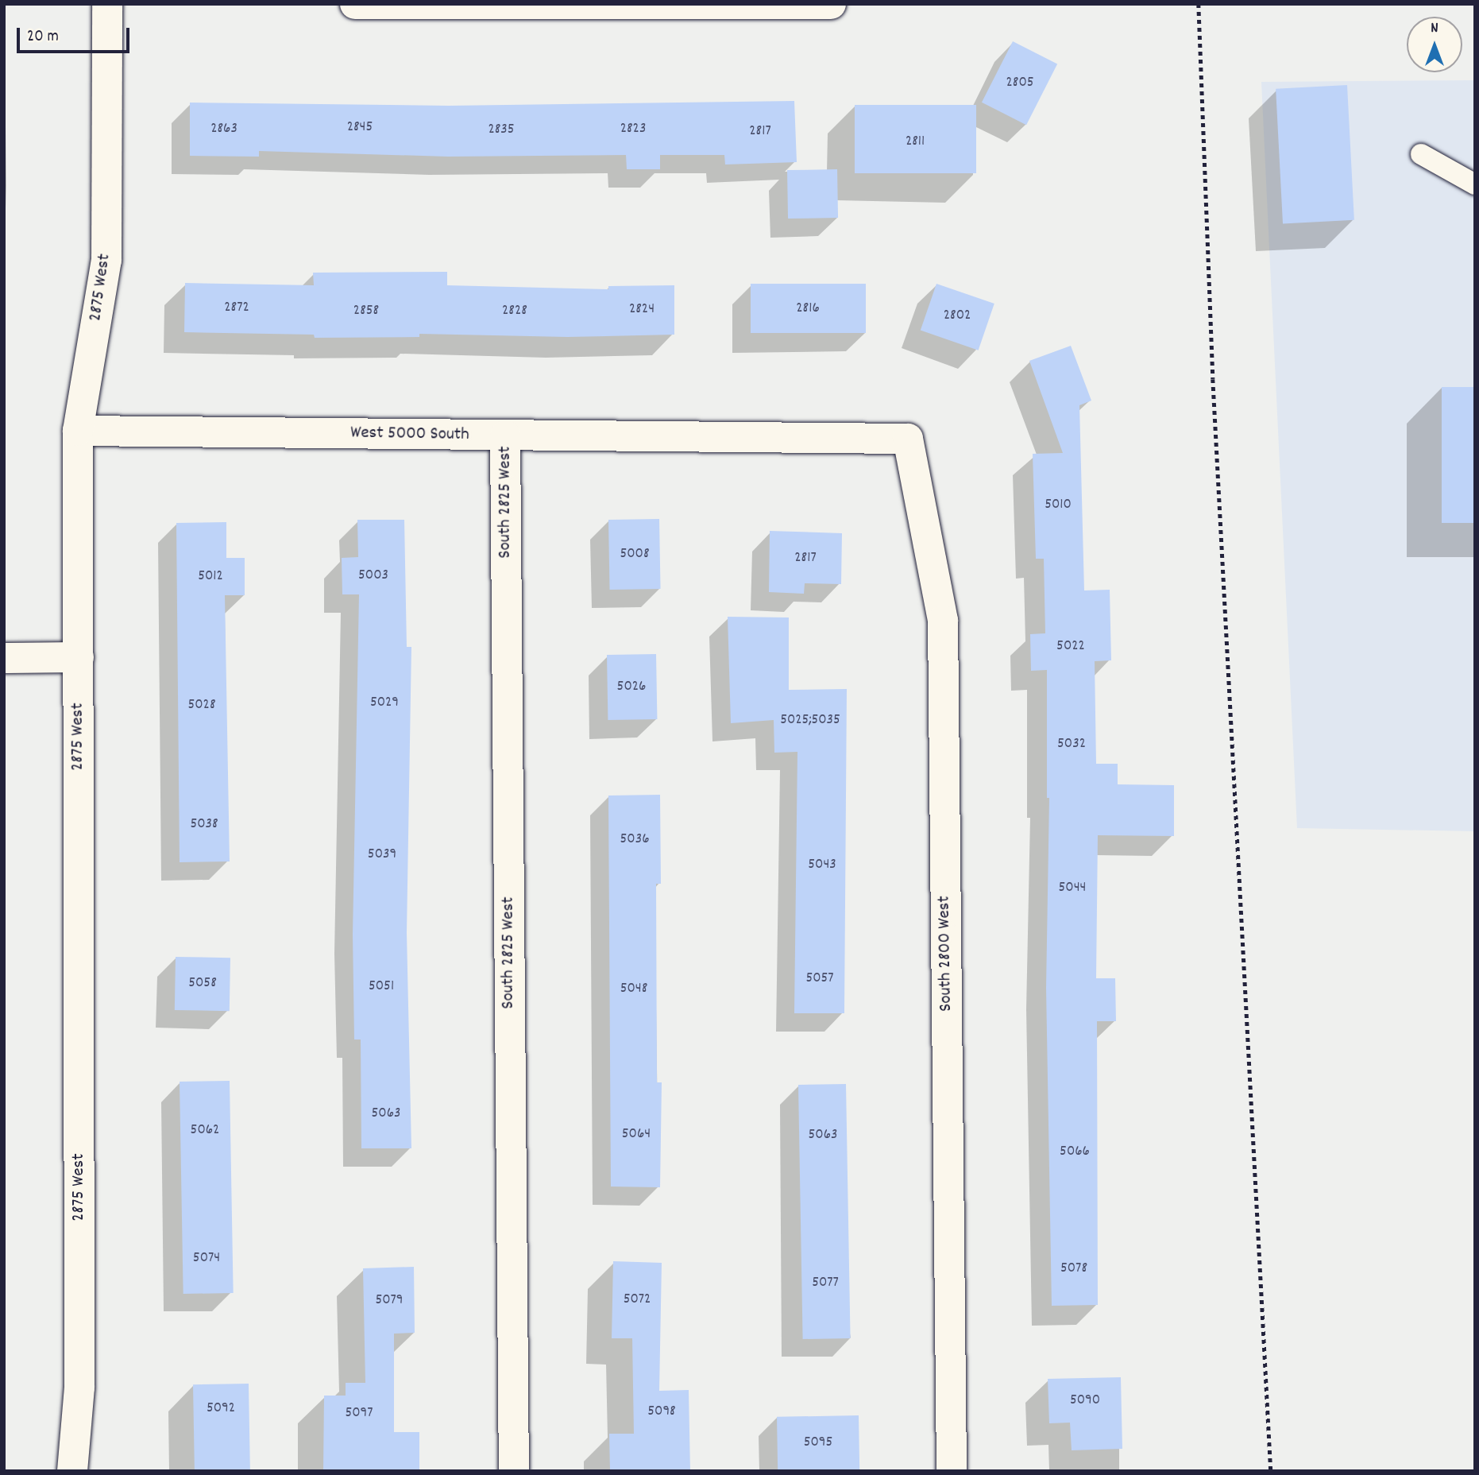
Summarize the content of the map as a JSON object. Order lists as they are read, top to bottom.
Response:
{
  "streets": {
    "street": [
      "2875 West",
      "West 5000 South",
      "South 2825 West",
      "South 2800 West"
    ]
  },
  "crossings": [
    ["2875 West", "West 5000 South"],
    ["West 5000 South", "South 2825 West"],
    ["West 5000 South", "South 2800 West"]
  ],
  "house_numbers": [
    "2805",
    "2845",
    "2863",
    "2823",
    "2835",
    "2817",
    "2811",
    "2872",
    "2816",
    "2824",
    "2858",
    "2828",
    "2802",
    "5010",
    "5008",
    "2817",
    "5003",
    "5012",
    "5022",
    "5026",
    "5029",
    "5028",
    "5025;5035",
    "5032",
    "5038",
    "5036",
    "5039",
    "5043",
    "5044",
    "5057",
    "5058",
    "5051",
    "5048",
    "5063",
    "5062",
    "5064",
    "5063",
    "5066",
    "5074",
    "5078",
    "5077",
    "5072",
    "5079",
    "5090",
    "5092",
    "5098",
    "5097",
    "5095"
  ],
  "scale_bar": "20 m",
  "north": "top"
}
